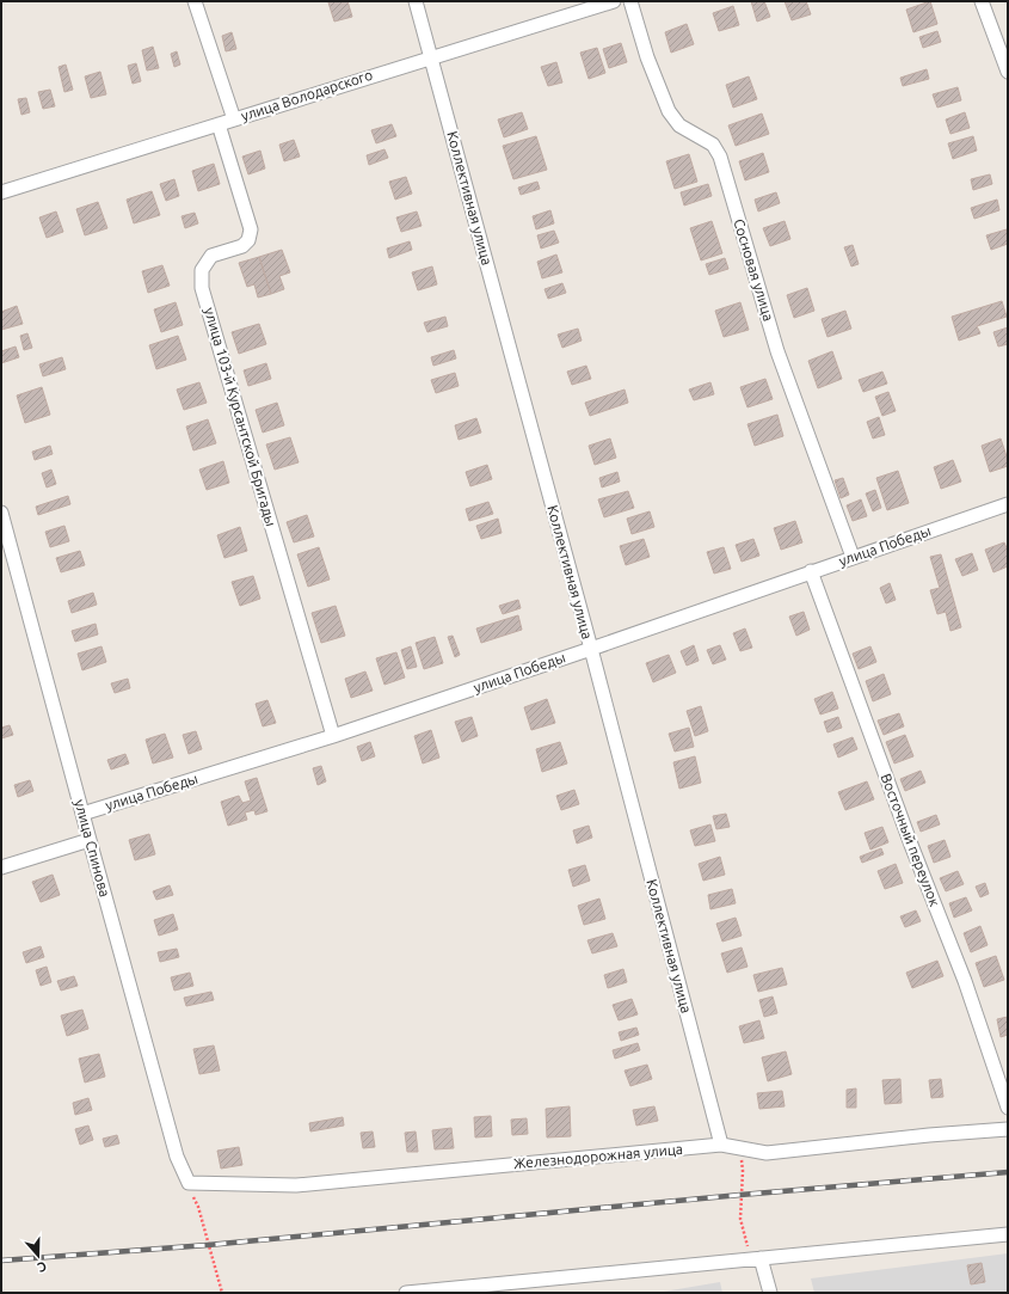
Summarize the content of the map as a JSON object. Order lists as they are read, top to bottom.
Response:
{
  "streets": {
    "street": [
      "улица Володарского",
      "Коллективная улица",
      "Сосновая улица",
      "улица 103-й Курсантской Бригады",
      "улица Победы",
      "Восточный переулок",
      "улица Спинова",
      "Железнодорожная улица"
    ]
  },
  "crossings": [
    ["улица Володарского", "Коллективная улица"],
    ["улица Володарского", "улица 103-й Курсантской Бригады"],
    ["Коллективная улица", "улица Победы"],
    ["Коллективная улица", "Железнодорожная улица"],
    ["Сосновая улица", "улица Победы"],
    ["улица 103-й Курсантской Бригады", "улица Победы"],
    ["улица Победы", "Восточный переулок"],
    ["улица Победы", "улица Спинова"],
    ["улица Спинова", "Железнодорожная улица"]
  ],
  "north": "bottom"
}
